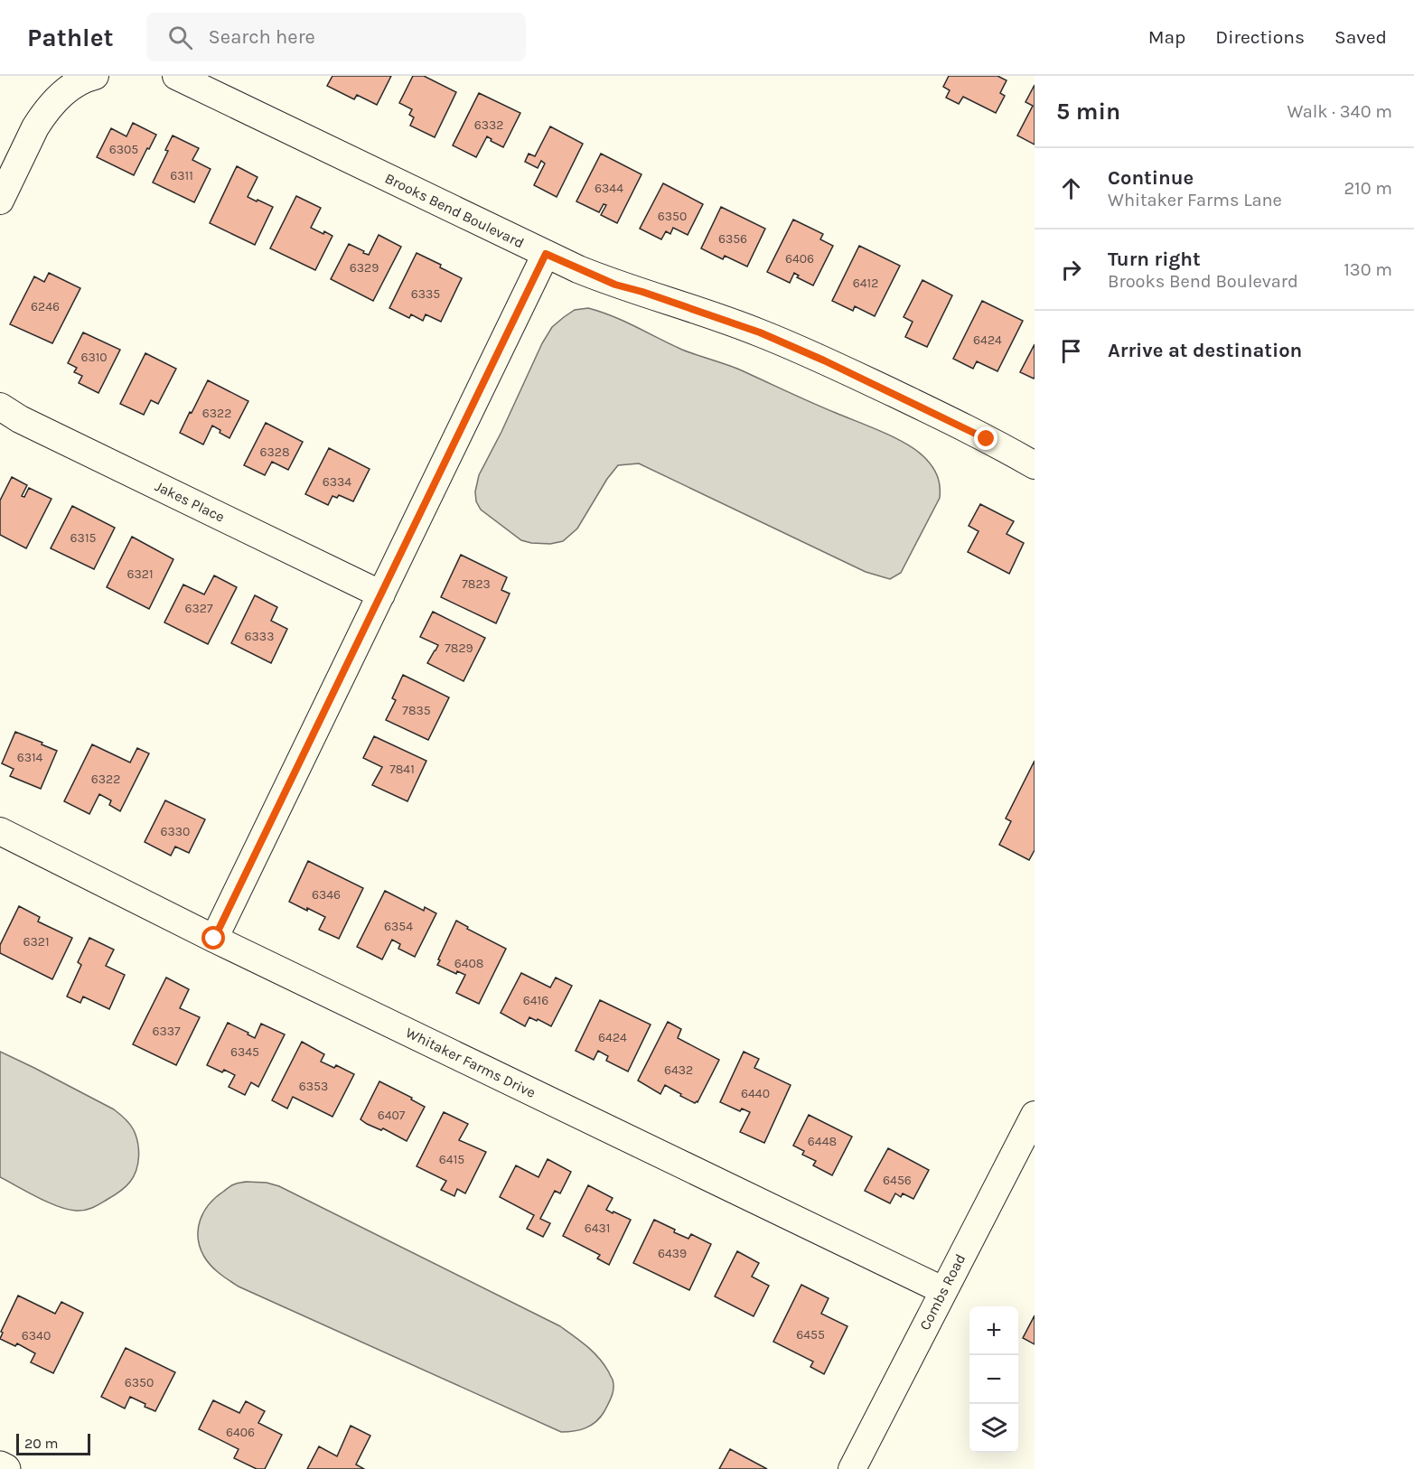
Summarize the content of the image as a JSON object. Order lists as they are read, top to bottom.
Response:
{
  "streets": {
    "street": [
      "Brooks Bend Boulevard",
      "Jakes Place",
      "Whitaker Farms Drive",
      "Combs Road"
    ]
  },
  "crossings": [
    ["Whitaker Farms Drive", "Combs Road"]
  ],
  "house_numbers": [
    "6332",
    "6305",
    "6311",
    "6344",
    "6350",
    "6356",
    "6406",
    "6329",
    "6412",
    "6335",
    "6246",
    "6424",
    "6310",
    "6322",
    "6328",
    "6334",
    "6315",
    "6321",
    "7823",
    "6327",
    "6333",
    "7829",
    "7835",
    "6314",
    "7841",
    "6322",
    "6330",
    "6346",
    "6354",
    "6321",
    "6408",
    "6416",
    "6337",
    "6424",
    "6345",
    "6432",
    "6353",
    "6440",
    "6407",
    "6448",
    "6415",
    "6456",
    "6431",
    "6439",
    "6455",
    "6340",
    "6350",
    "6406"
  ],
  "scale_bar": "20 m",
  "page": {
    "header": "Pathlet",
    "search": "Search here",
    "nav": ["Map", "Directions", "Saved"],
    "heading": ["5 min", "Walk · 340 m"],
    "list": [
      ["Continue", "Whitaker Farms Lane", "210 m"],
      ["Turn right", "Brooks Bend Boulevard", "130 m"],
      "Arrive at destination"
    ],
    "map_buttons": ["+", "−"],
    "scale": "20 m"
  }
}
